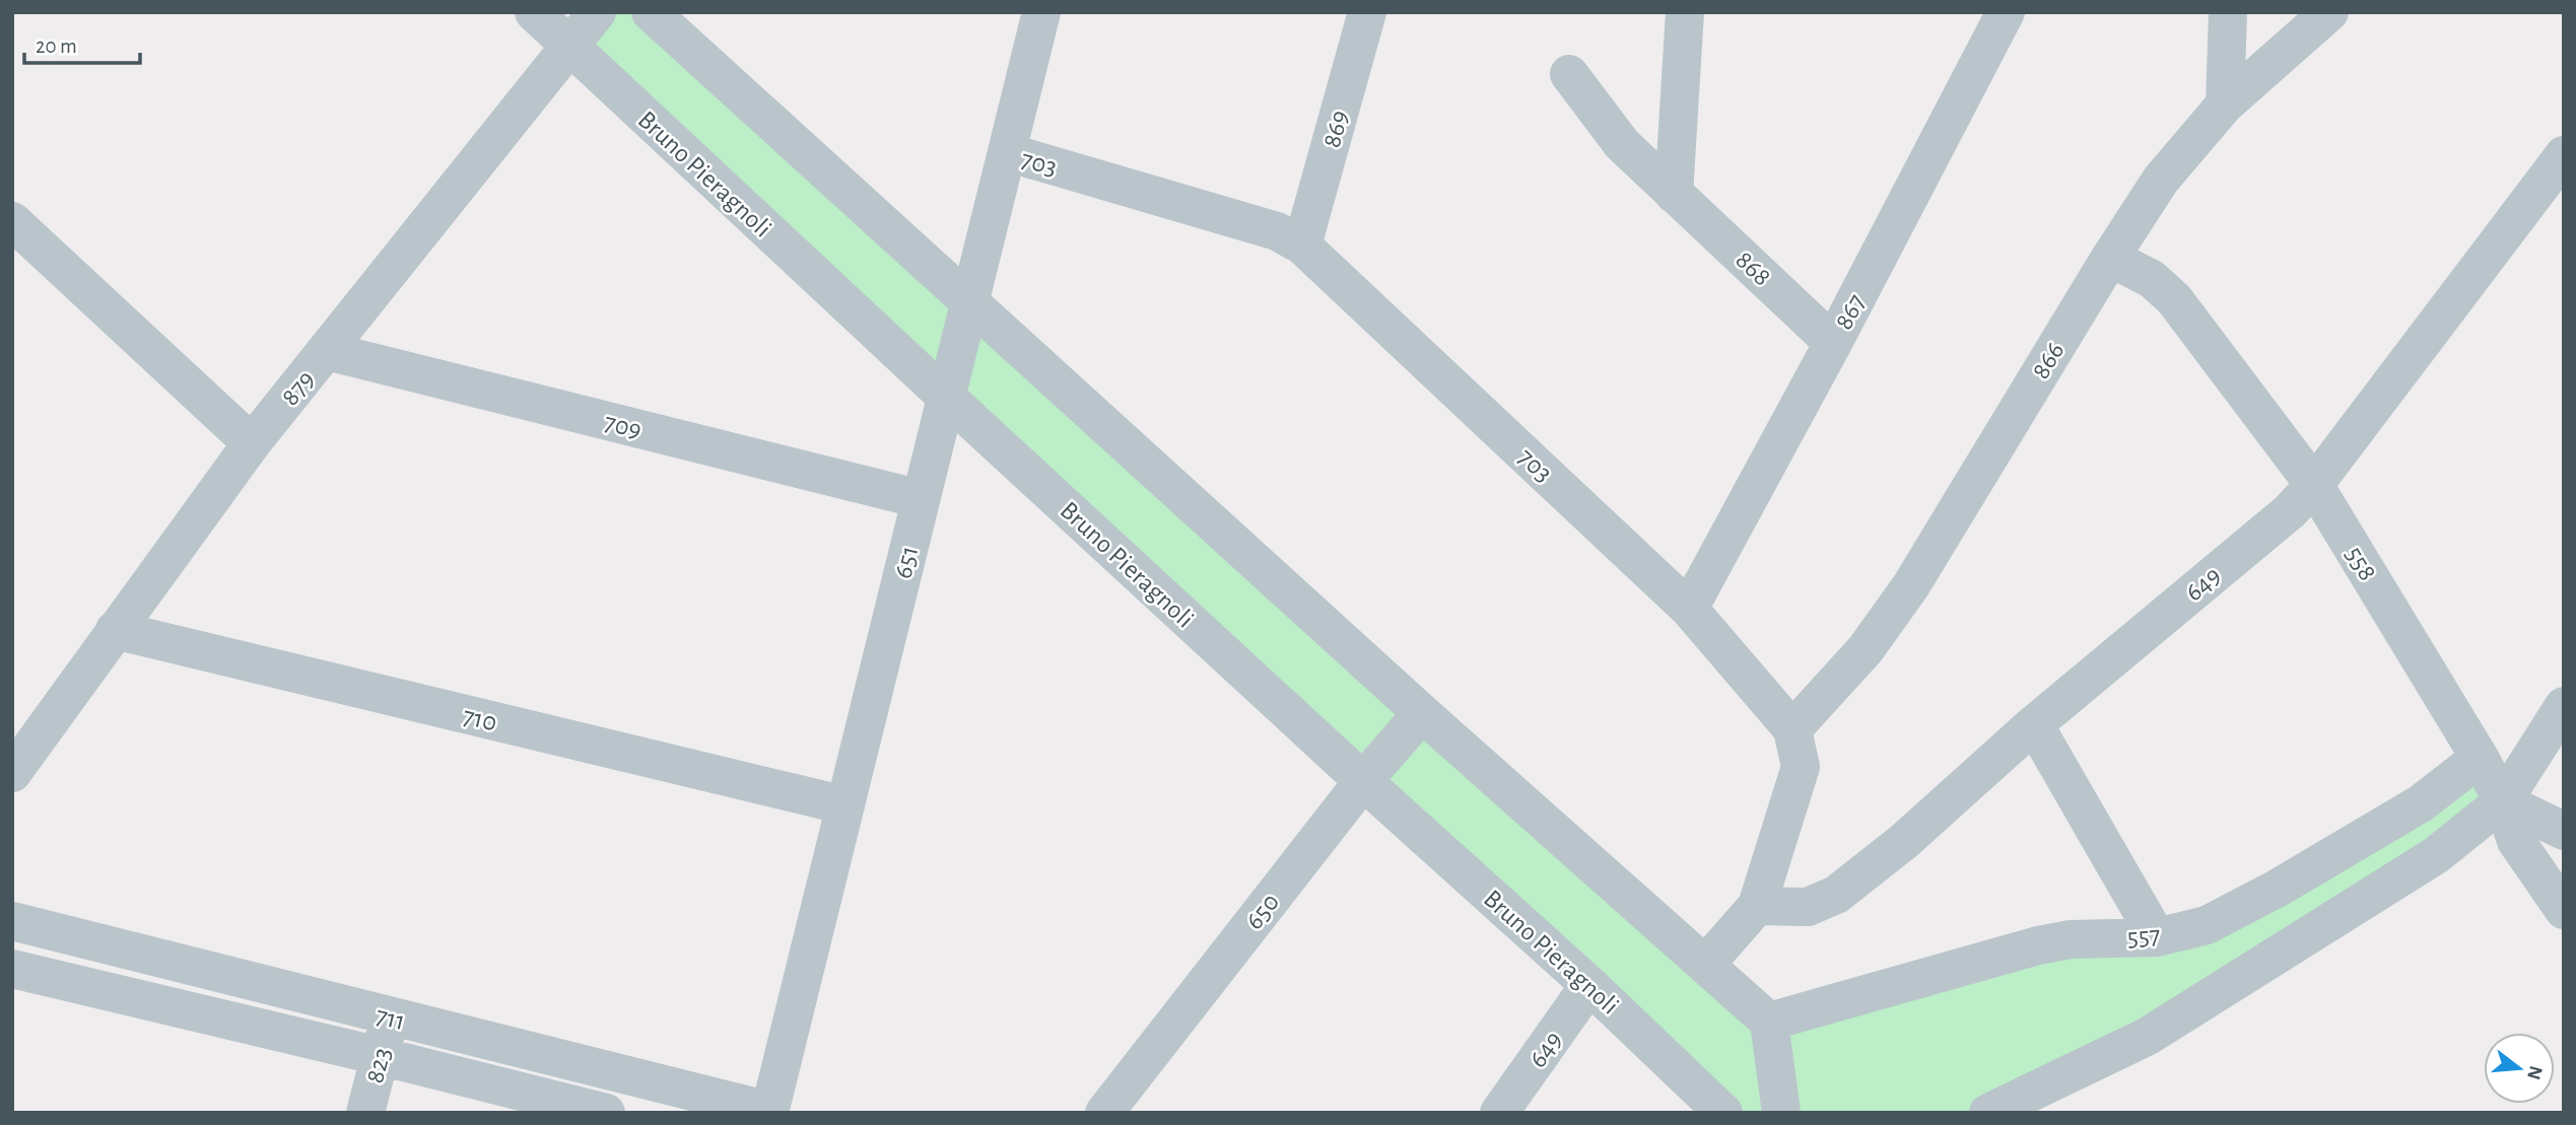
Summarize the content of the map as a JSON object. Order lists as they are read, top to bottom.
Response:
{
  "streets": {
    "street": [
      "869",
      "703",
      "Bruno Pieragnoli",
      "868",
      "867",
      "866",
      "879",
      "709",
      "651",
      "558",
      "649",
      "710",
      "650",
      "557",
      "711",
      "823"
    ]
  },
  "crossings": [
    ["869", "703"],
    ["703", "867"],
    ["703", "866"],
    ["703", "651"],
    ["703", "649"],
    ["Bruno Pieragnoli", "879"],
    ["Bruno Pieragnoli", "651"],
    ["Bruno Pieragnoli", "649"],
    ["Bruno Pieragnoli", "650"],
    ["868", "867"],
    ["866", "558"],
    ["879", "709"],
    ["879", "710"],
    ["709", "651"],
    ["651", "710"],
    ["651", "711"],
    ["558", "649"],
    ["558", "557"],
    ["711", "823"]
  ],
  "scale_bar": "20 m",
  "north": "right"
}
